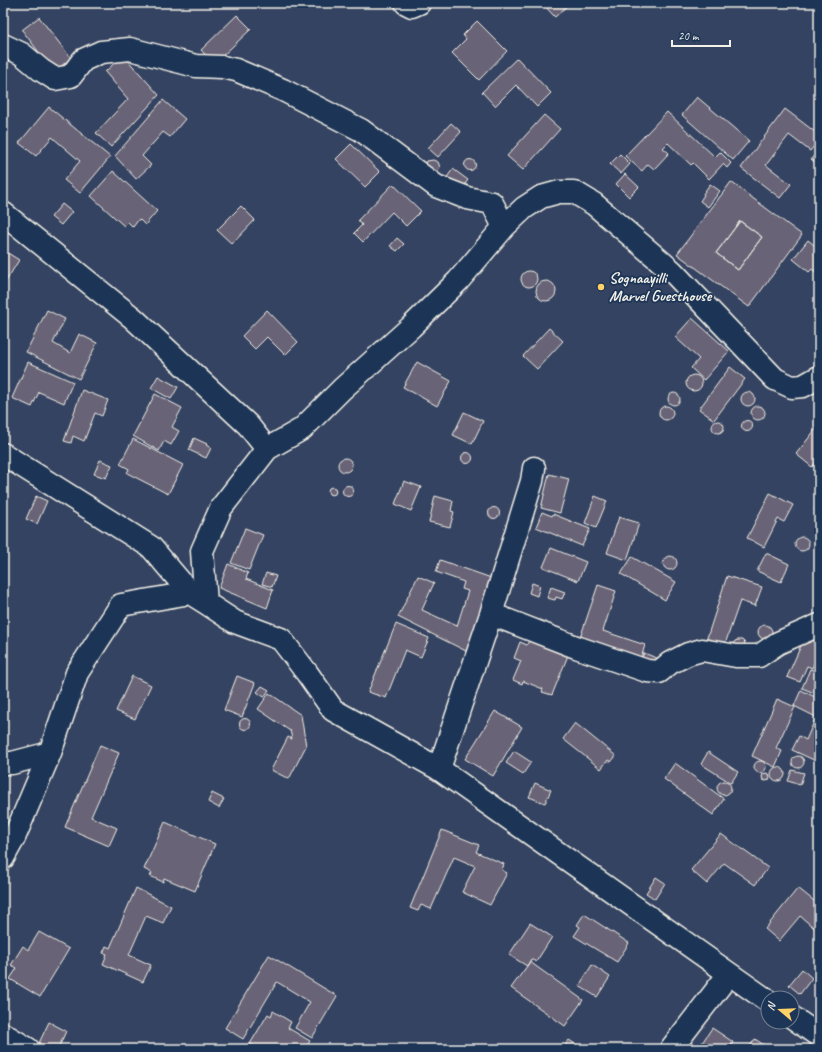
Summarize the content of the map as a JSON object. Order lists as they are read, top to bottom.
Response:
{
  "places": ["Sognaayilli Marvel Guesthouse"],
  "scale_bar": "20 m",
  "north": "left"
}
